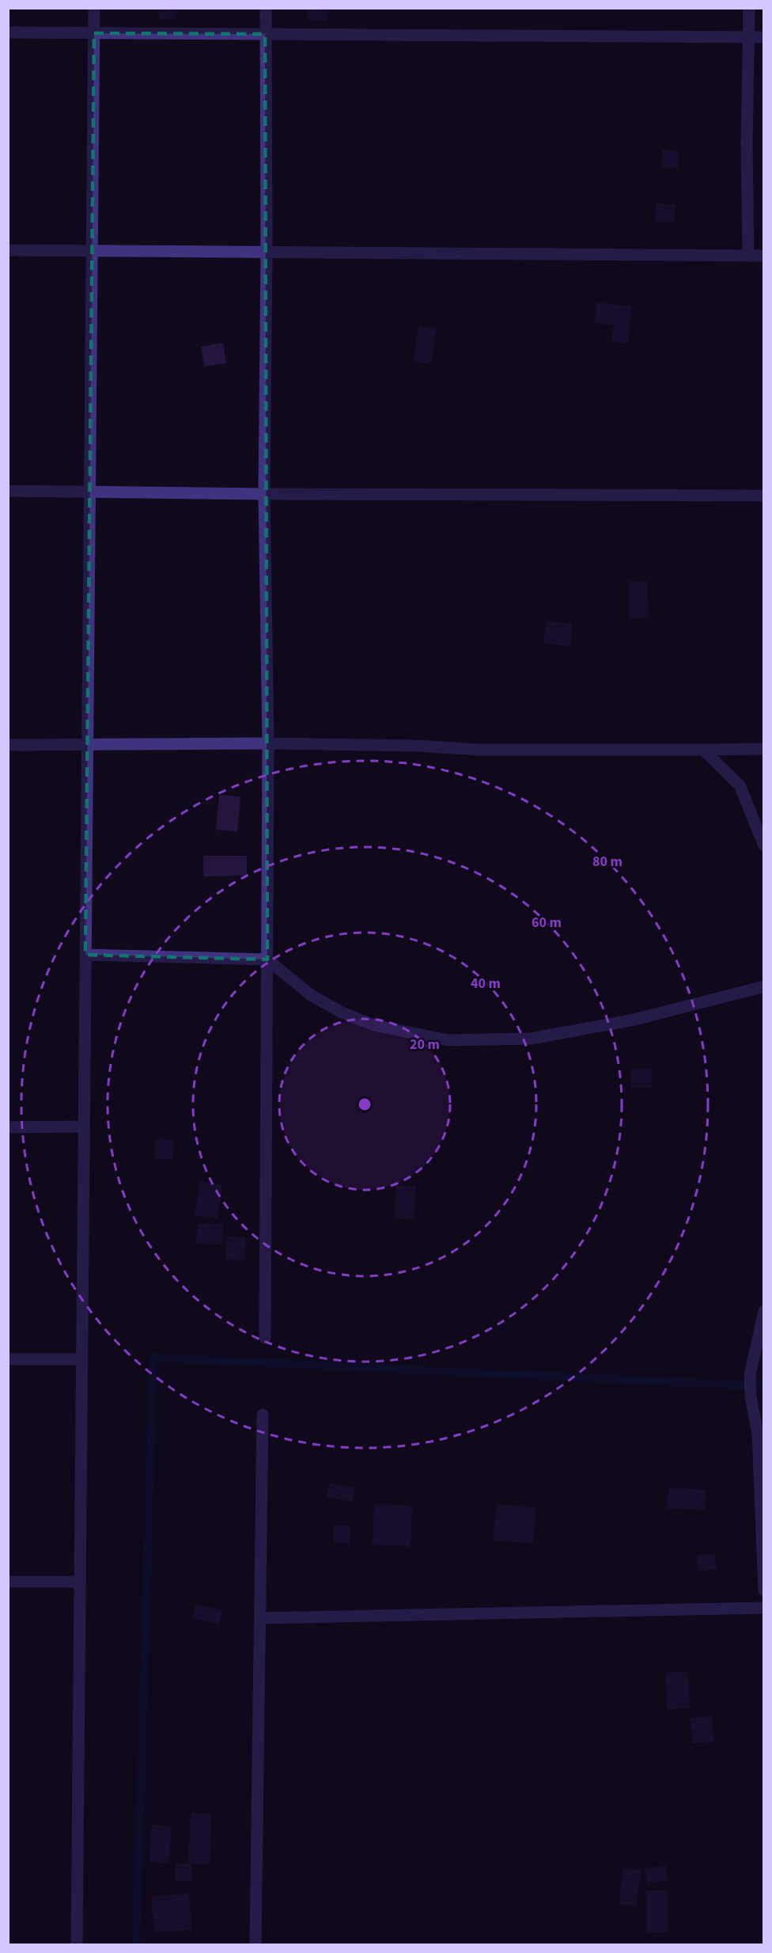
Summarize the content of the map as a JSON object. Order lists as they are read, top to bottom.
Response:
{
  "rings": [
    "80 m",
    "60 m",
    "40 m",
    "20 m"
  ]
}
